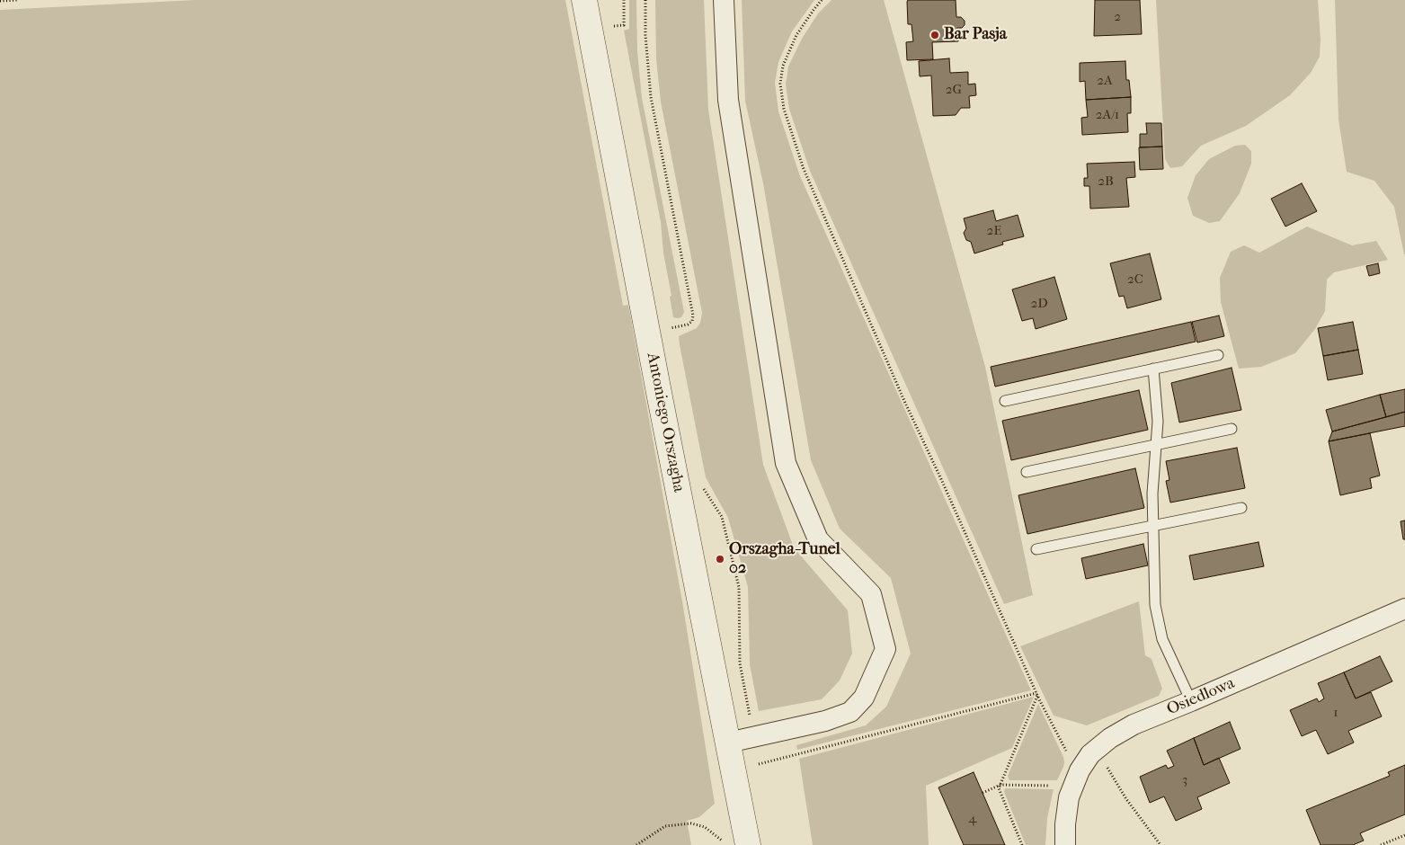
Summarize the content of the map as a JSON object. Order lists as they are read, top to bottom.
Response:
{
  "streets": {
    "street": ["Antoniego Orszagha", "Osiedlowa"]
  },
  "places": ["Bar Pasja", "Orszagha-Tunel 02"],
  "house_numbers": [
    "2",
    "2A",
    "2G",
    "2A/1",
    "2B",
    "2E",
    "2C",
    "2D",
    "1",
    "3",
    "4"
  ]
}
